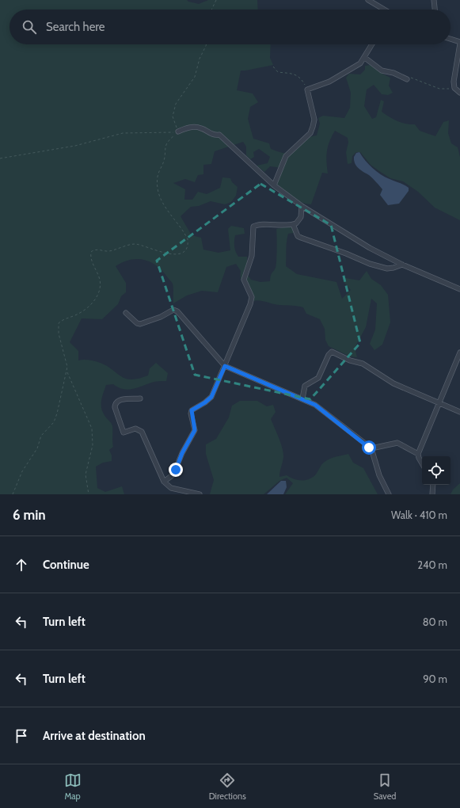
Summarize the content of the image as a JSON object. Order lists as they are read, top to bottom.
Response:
{
  "page": {
    "search": "Search here",
    "heading": ["6 min", "Walk · 410 m"],
    "list": [
      ["Continue", "240 m"],
      ["Turn left", "80 m"],
      ["Turn left", "90 m"],
      "Arrive at destination"
    ],
    "nav": ["Map", "Directions", "Saved"]
  }
}
